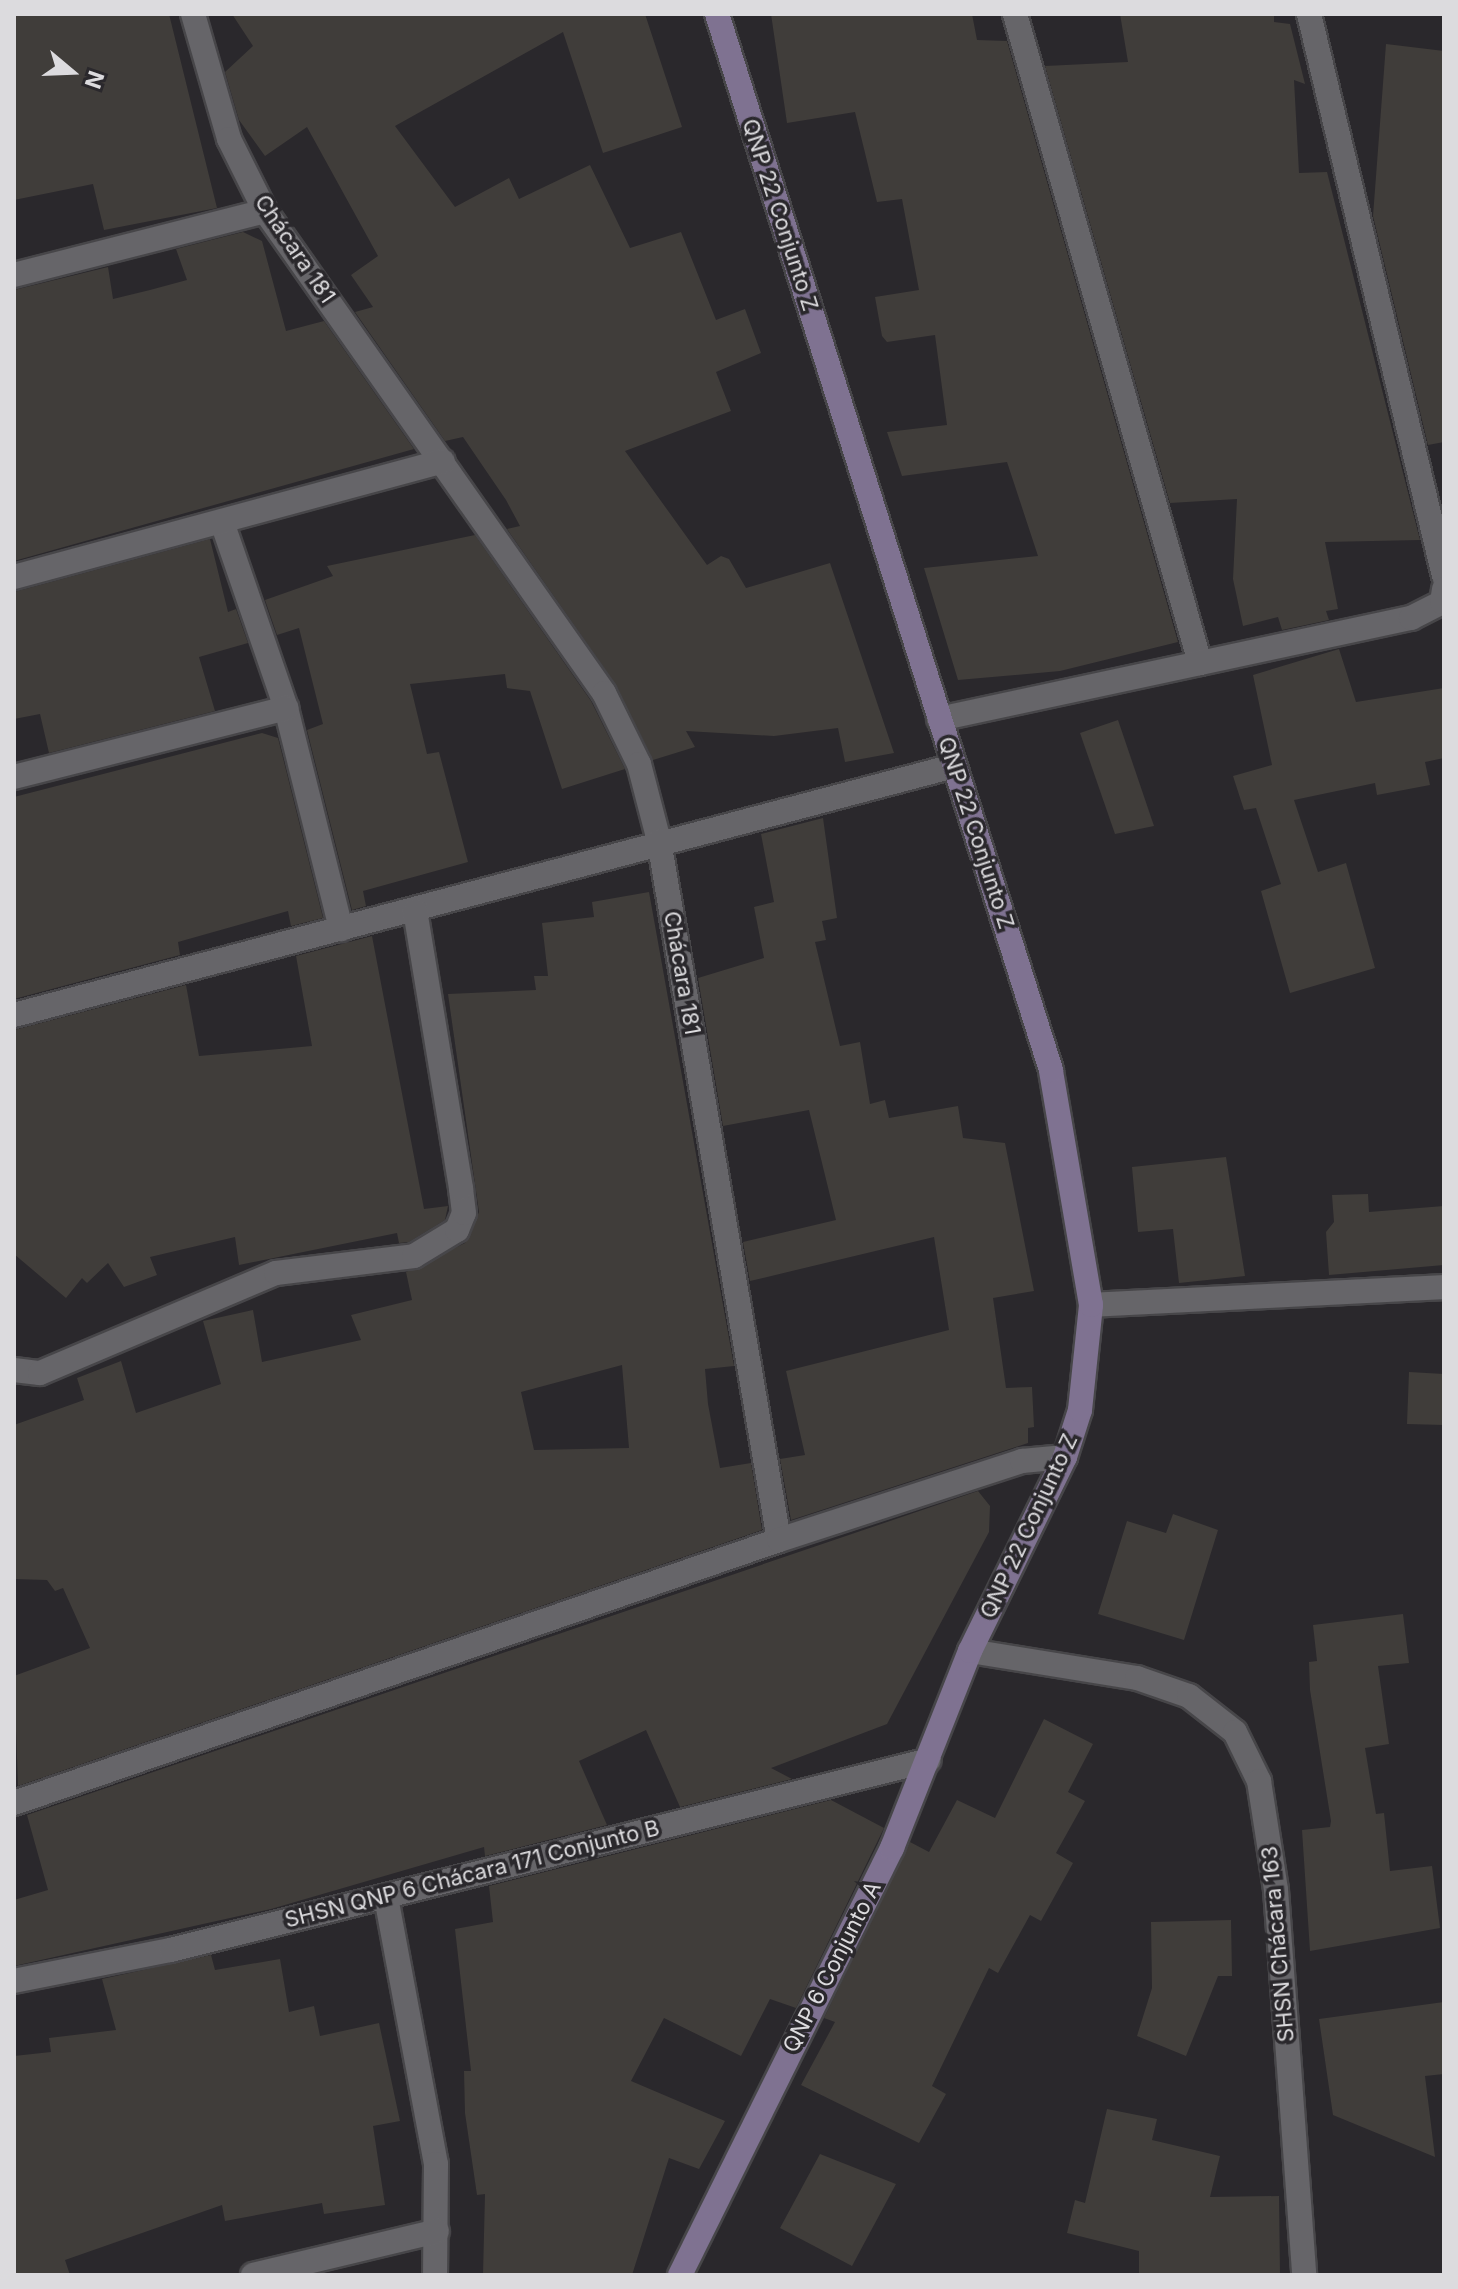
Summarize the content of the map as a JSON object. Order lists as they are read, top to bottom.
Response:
{
  "streets": {
    "street": [
      "QNP 22 Conjunto Z",
      "Chácara 181",
      "SHSN QNP 6 Chácara 171 Conjunto B",
      "SHSN Chácara 163",
      "QNP 6 Conjunto A"
    ]
  },
  "crossings": [
    ["QNP 22 Conjunto Z", "SHSN Chácara 163"],
    ["QNP 22 Conjunto Z", "QNP 6 Conjunto A"],
    ["SHSN QNP 6 Chácara 171 Conjunto B", "QNP 6 Conjunto A"],
    ["SHSN Chácara 163", "QNP 6 Conjunto A"]
  ],
  "north": "right"
}
